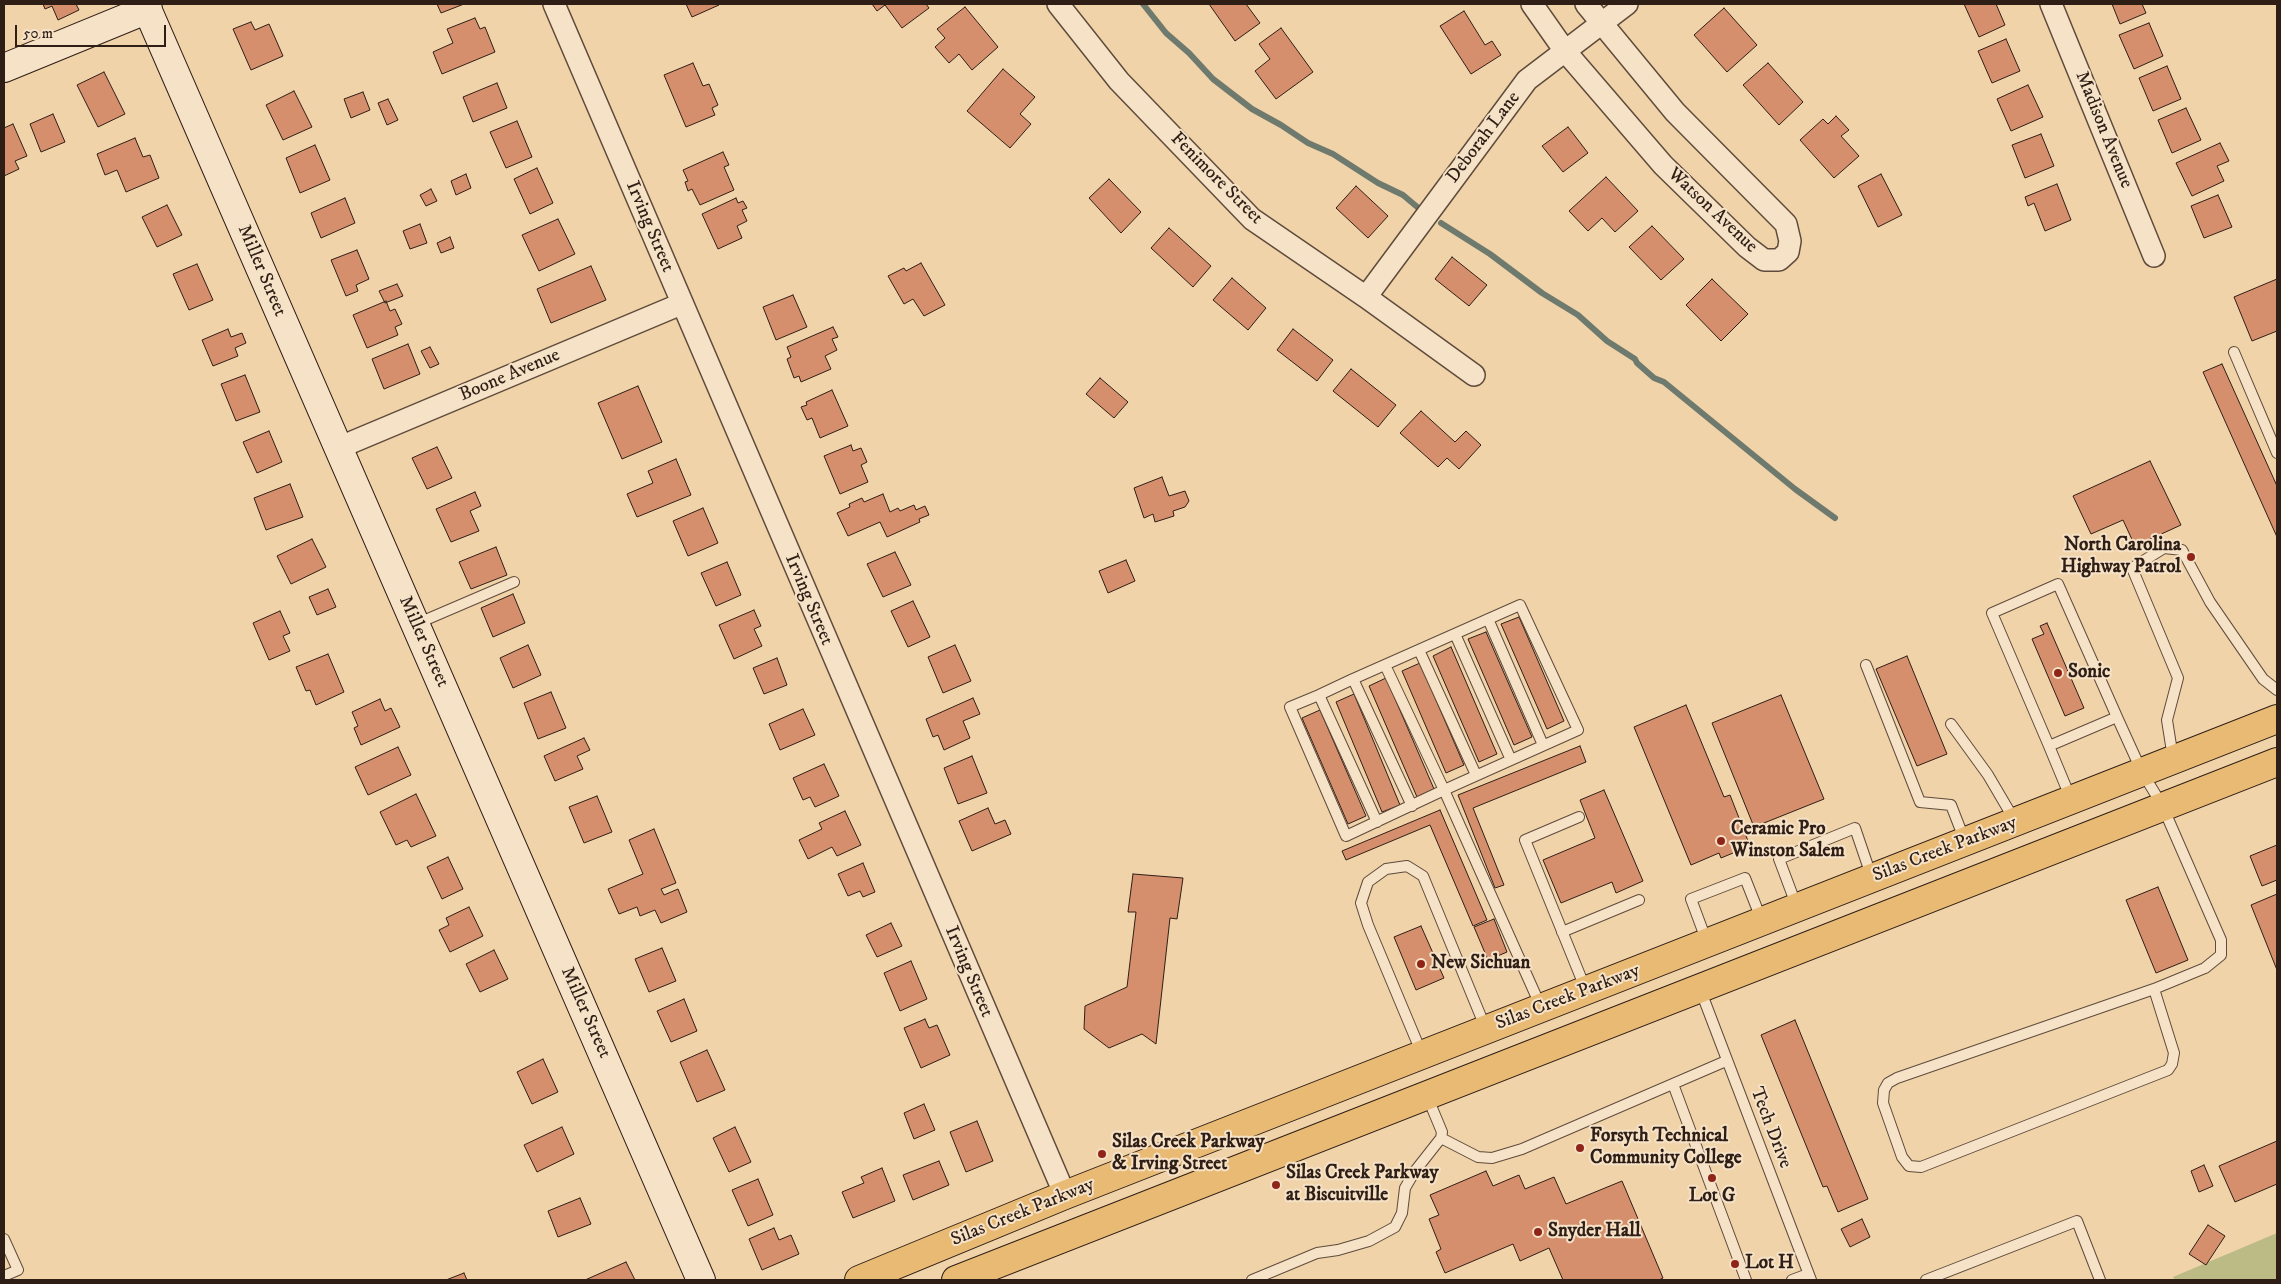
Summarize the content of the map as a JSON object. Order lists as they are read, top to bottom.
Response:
{
  "streets": {
    "main road": ["Miller Street", "Silas Creek Parkway"],
    "street": [
      "Madison Avenue",
      "Deborah Lane",
      "Fenimore Street",
      "Watson Avenue",
      "Irving Street",
      "Boone Avenue"
    ],
    "lane": ["Tech Drive"]
  },
  "crossings": [
    ["Deborah Lane", "Fenimore Street"],
    ["Deborah Lane", "Watson Avenue"],
    ["Irving Street", "Boone Avenue"],
    ["Irving Street", "Silas Creek Parkway"],
    ["Miller Street", "Boone Avenue"],
    ["Silas Creek Parkway", "Tech Drive"]
  ],
  "places": [
    "North Carolina Highway Patrol",
    "Sonic",
    "Ceramic Pro Winston Salem",
    "New Sichuan",
    "Forsyth Technical Community College",
    "Silas Creek Parkway & Irving Street",
    "Lot G",
    "Silas Creek Parkway at Biscuitville",
    "Snyder Hall",
    "Lot H"
  ],
  "scale_bar": "50 m"
}
